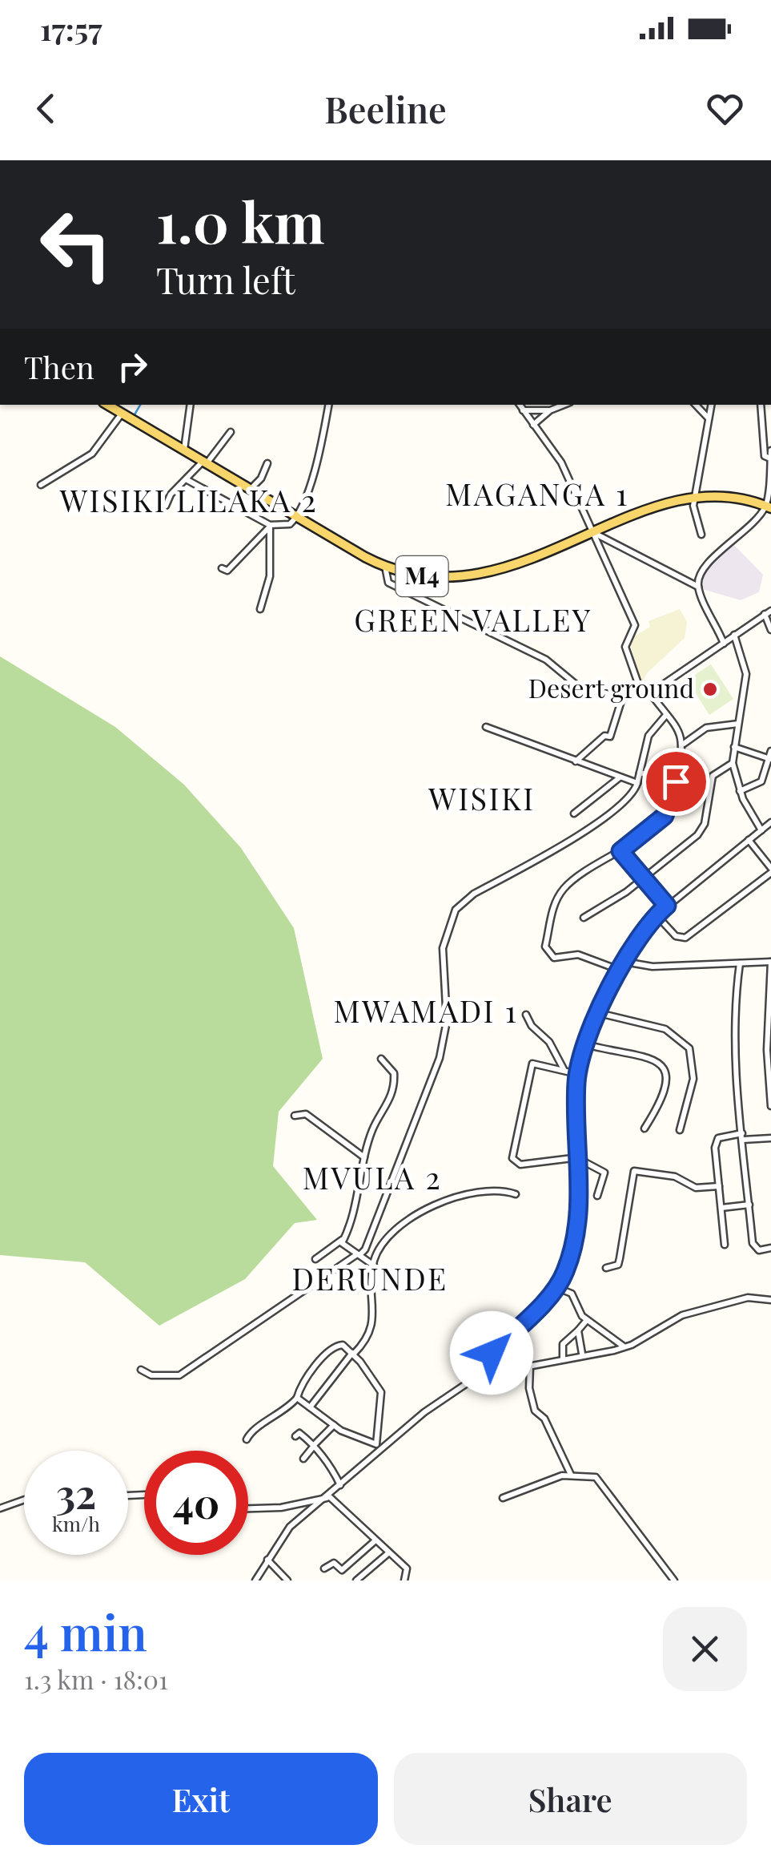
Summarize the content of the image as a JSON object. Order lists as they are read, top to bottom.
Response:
{
  "streets": {
    "main road": ["M4"]
  },
  "districts": [
    "MAGANGA 1",
    "WISIKI LILAKA 2",
    "GREEN VALLEY",
    "WISIKI",
    "MWAMADI 1",
    "MVULA 2",
    "DERUNDE"
  ],
  "places": ["Desert ground"],
  "page": {
    "status": "17:57",
    "header": "Beeline",
    "turn": ["1.0 km", "Turn left"],
    "then": "Then",
    "speed": "32 km/h",
    "limit": "40",
    "heading": ["4 min", "1.3 km · 18:01"],
    "buttons": ["Exit", "Share"]
  }
}
